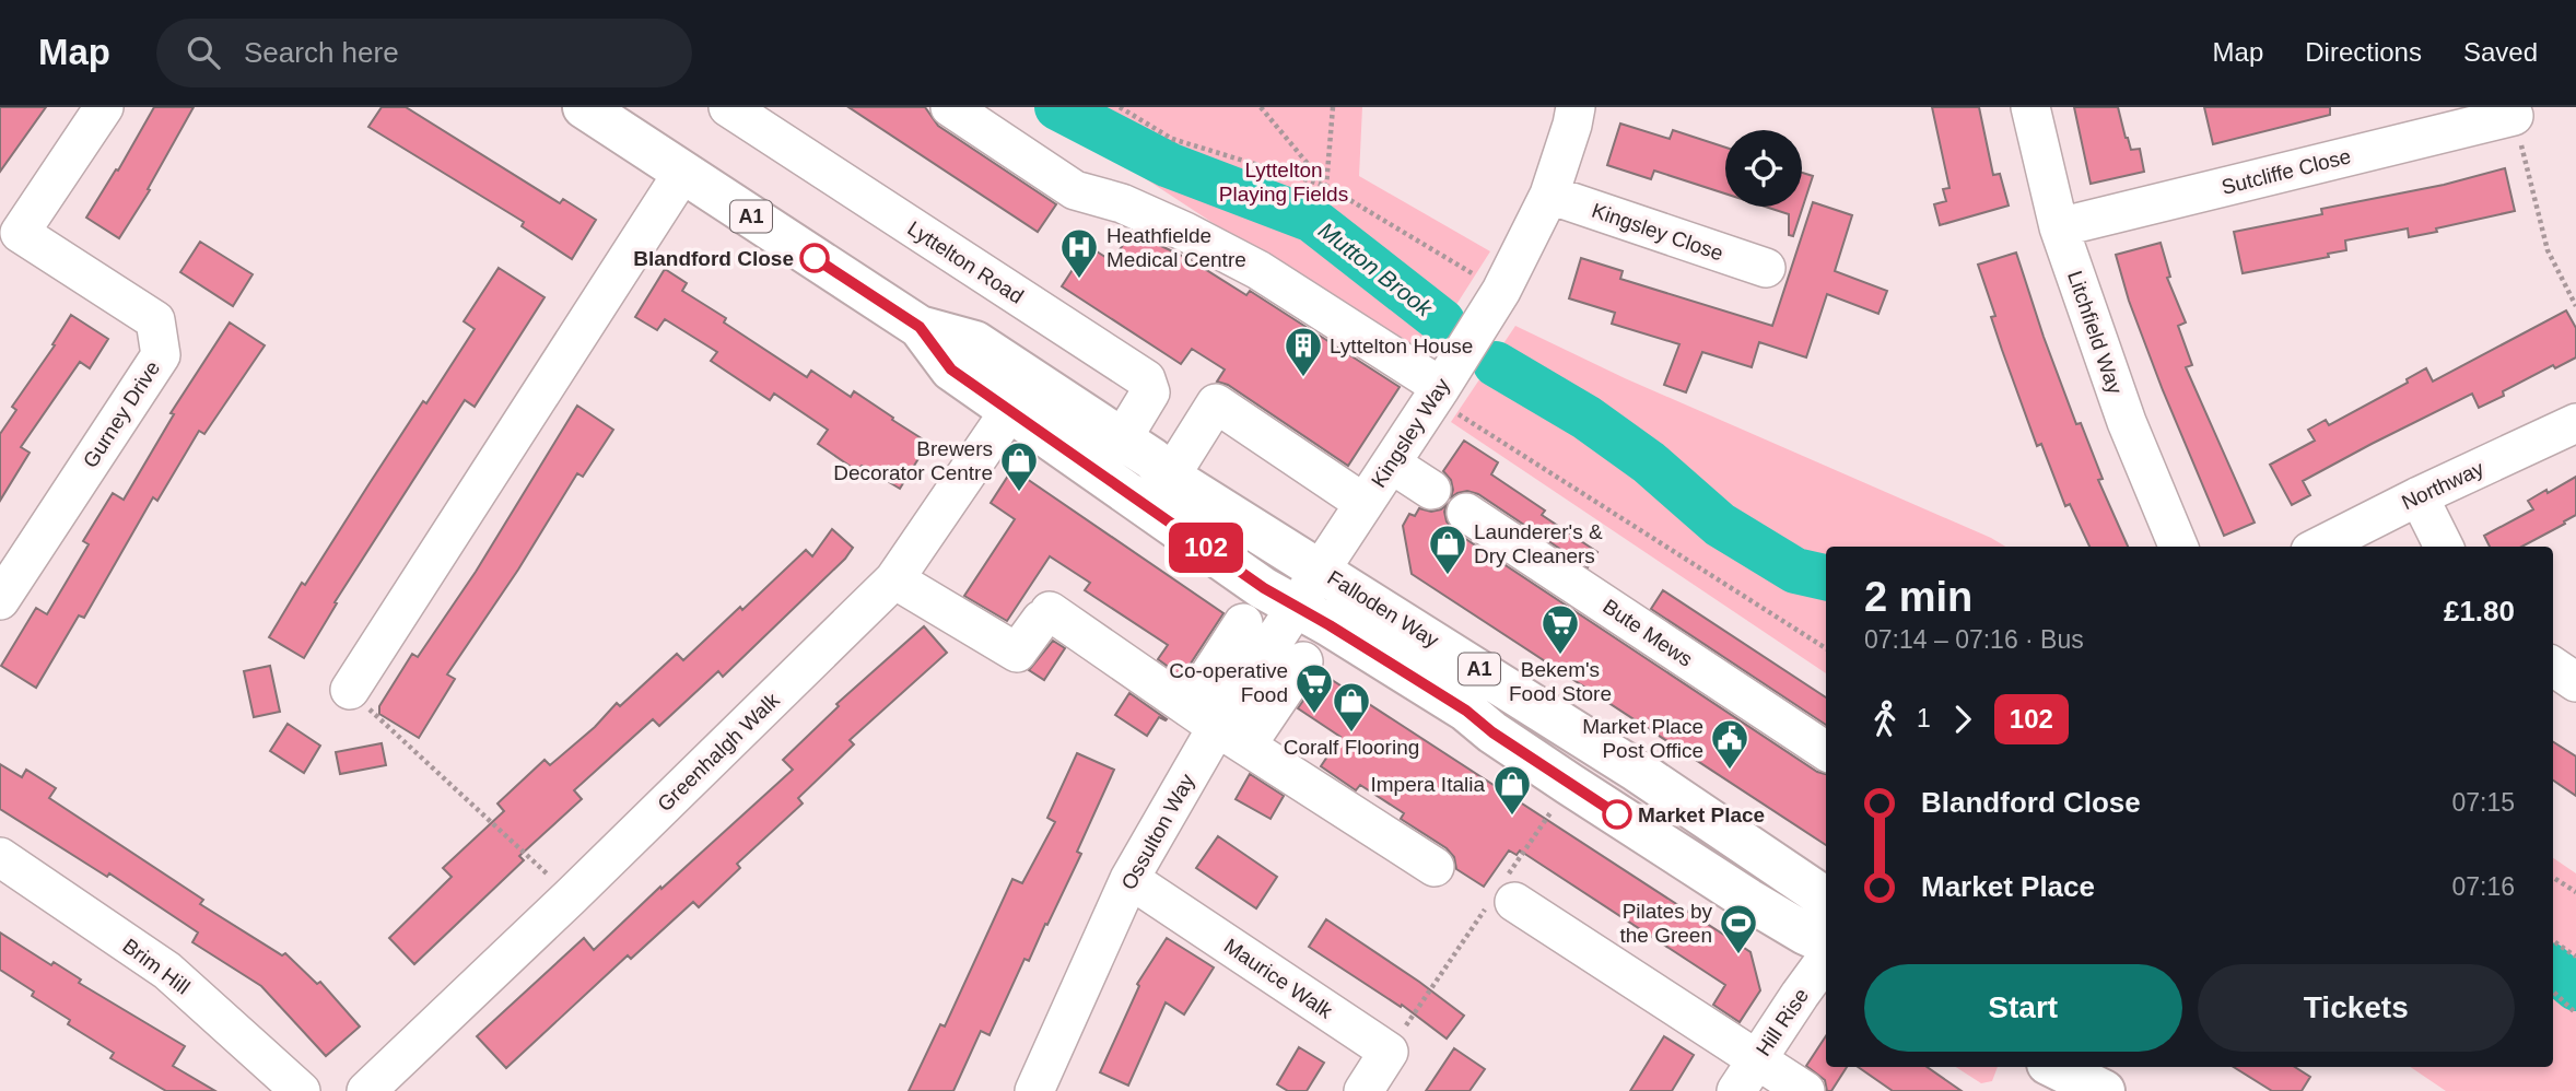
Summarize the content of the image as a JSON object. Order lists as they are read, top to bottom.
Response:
{
  "streets": {
    "highway": ["A1", "Falloden Way"],
    "street": [
      "Sutcliffe Close",
      "Kingsley Close",
      "Lyttelton Road",
      "Litchfield Way",
      "Gurney Drive",
      "Kingsley Way",
      "Northway",
      "Bute Mews",
      "Greenhalgh Walk",
      "Ossulton Way",
      "Brim Hill",
      "Maurice Walk",
      "Hill Rise"
    ]
  },
  "crossings": [
    ["Sutcliffe Close", "Litchfield Way"],
    ["A1", "Lyttelton Road"],
    ["A1", "Kingsley Way"],
    ["A1", "Falloden Way"],
    ["A1", "Greenhalgh Walk"],
    ["A1", "Ossulton Way"],
    ["Kingsley Close", "Kingsley Way"],
    ["Kingsley Way", "Falloden Way"],
    ["Kingsley Way", "Ossulton Way"],
    ["Falloden Way", "Ossulton Way"],
    ["Ossulton Way", "Maurice Walk"]
  ],
  "water": ["Mutton Brook"],
  "parks": ["Lyttelton Playing Fields"],
  "places": {
    "other": ["Blandford Close", "Market Place"],
    "hospital": ["Heathfielde Medical Centre"],
    "building": ["Lyttelton House"],
    "shop": [
      "Brewers Decorator Centre",
      "Launderer's & Dry Cleaners",
      "Coralf Flooring",
      "Impera Italia"
    ],
    "supermarket": ["Bekem's Food Store", "Co-operative Food"],
    "public building": ["Market Place Post Office"],
    "sports": ["Pilates by the Green"]
  },
  "lines": ["bus line 102"],
  "page": {
    "header": "Map",
    "search": "Search here",
    "nav": ["Map", "Directions", "Saved"],
    "on_map": "102",
    "heading": ["2 min", "07:14 – 07:16 · Bus", "£1.80"],
    "legs": ["1", "102"],
    "list": [
      {
        "name": "Blandford Close",
        "value": "07:15"
      },
      {
        "name": "Market Place",
        "value": "07:16"
      }
    ],
    "buttons": ["Start", "Tickets"]
  }
}
